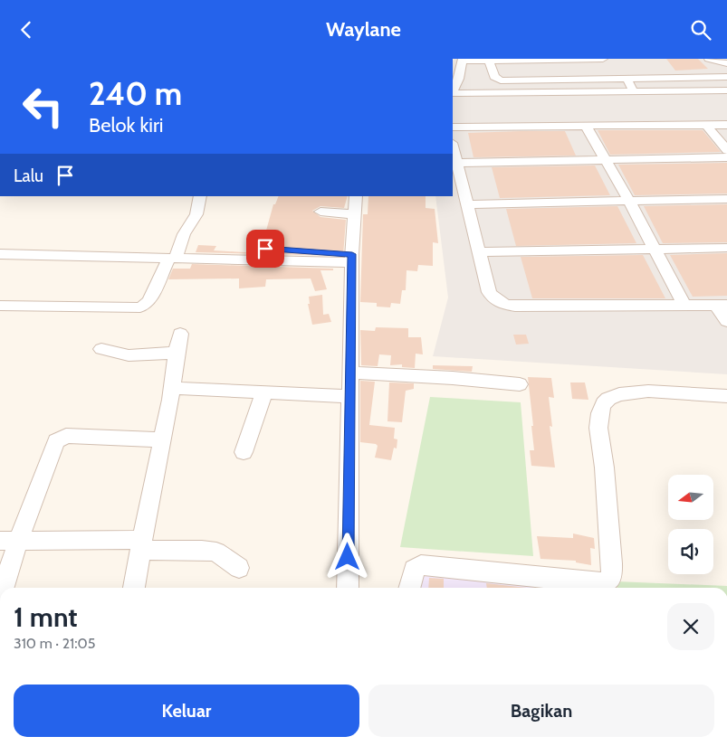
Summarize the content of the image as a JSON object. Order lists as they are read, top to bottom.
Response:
{
  "north": "left",
  "page": {
    "header": "Waylane",
    "turn": ["240 m", "Belok kiri"],
    "then": "Lalu",
    "heading": ["1 mnt", "310 m · 21:05"],
    "buttons": ["Keluar", "Bagikan"]
  }
}
